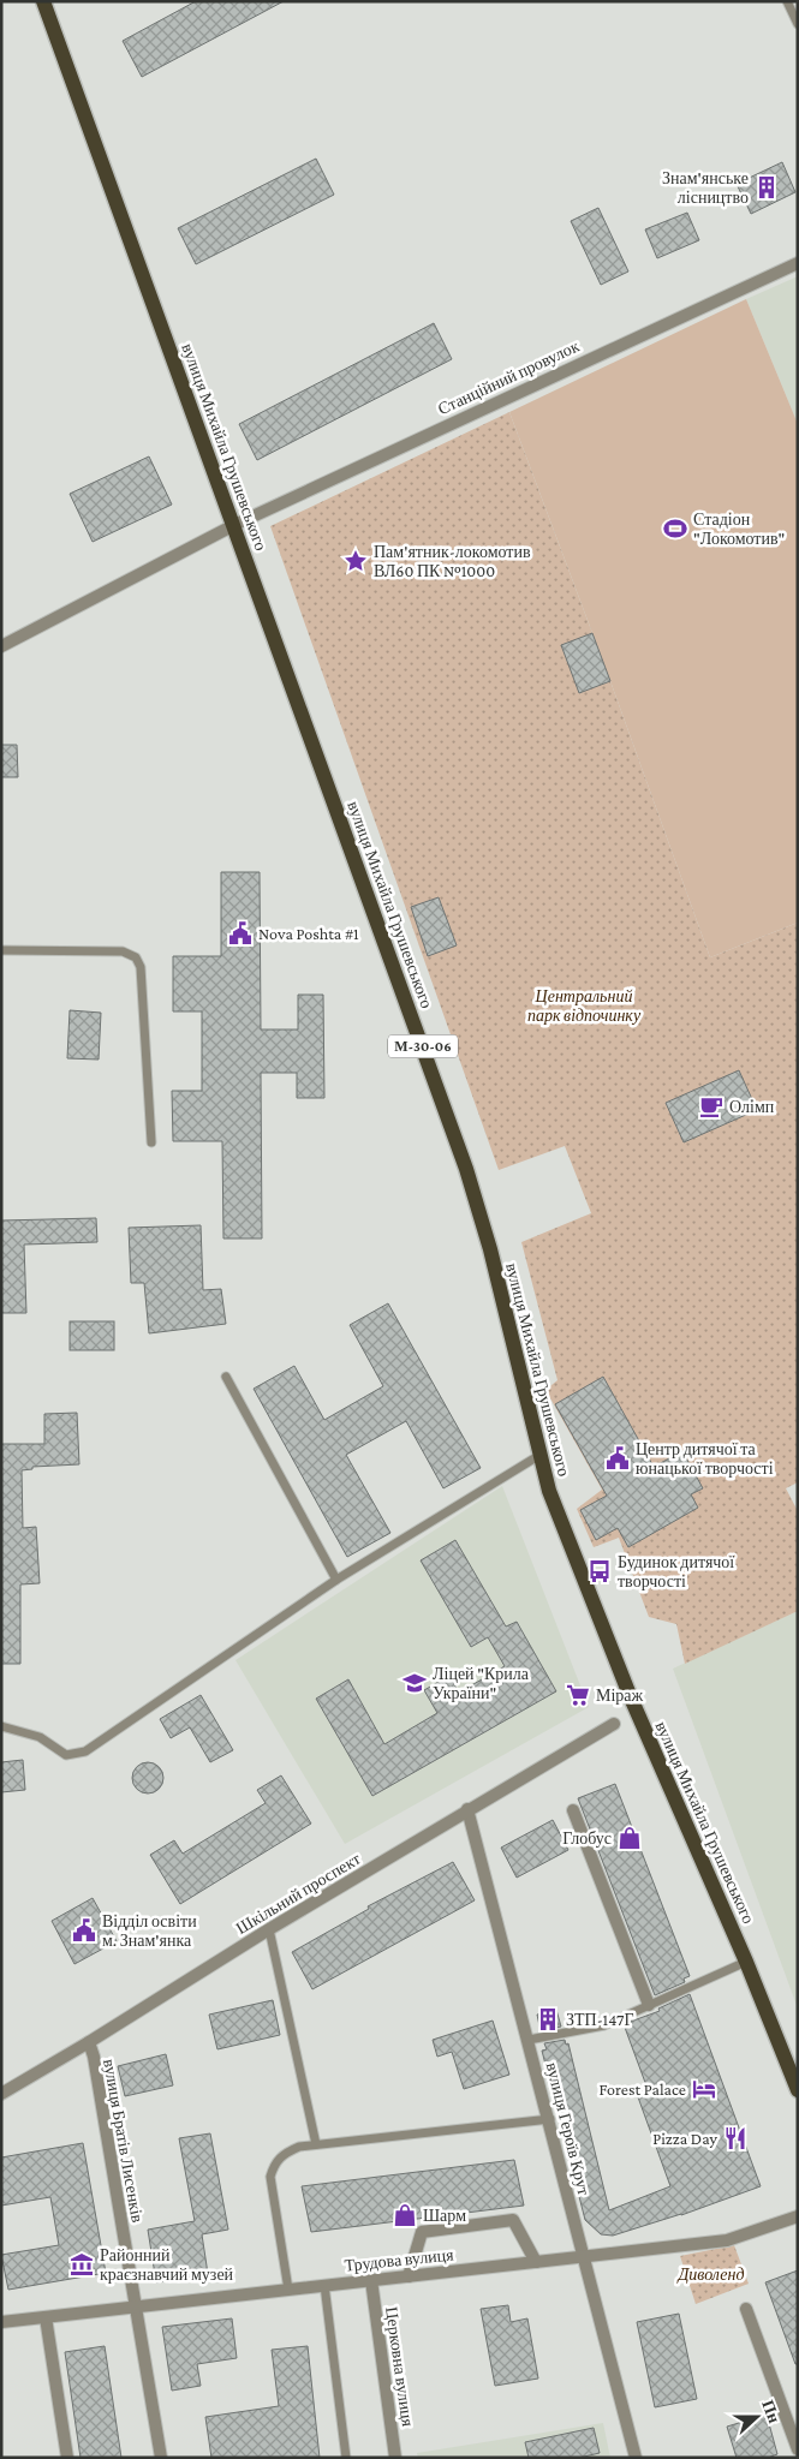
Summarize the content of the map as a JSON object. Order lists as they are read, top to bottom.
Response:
{
  "streets": {
    "main road": ["вулиця Михайла Грушевського", "М-30-06"],
    "street": [
      "Станційний провулок",
      "Шкільний проспект",
      "вулиця Героїв Крут",
      "вулиця Братів Лисенків",
      "Трудова вулиця",
      "Церковна вулиця"
    ]
  },
  "crossings": [
    ["Станційний провулок", "вулиця Михайла Грушевського"],
    ["Шкільний проспект", "вулиця Героїв Крут"],
    ["Шкільний проспект", "вулиця Братів Лисенків"],
    ["вулиця Героїв Крут", "Трудова вулиця"],
    ["вулиця Братів Лисенків", "Трудова вулиця"],
    ["Трудова вулиця", "Церковна вулиця"]
  ],
  "parks": ["Центральний парк відпочинку", "Диволенд"],
  "places": {
    "building": ["Знам'янське лісництво", "ЗТП-147Г"],
    "sports": ["Стадіон \"Локомотив\""],
    "place": ["Пам'ятник-локомотив ВЛ60 ПК №1000"],
    "public building": ["Nova Poshta #1", "Центр дитячої та юнацької творчості", "Відділ освіти м. Знам'янка"],
    "cafe": ["Олімп"],
    "bus stop": ["Будинок дитячої творчості"],
    "school or university": ["Ліцей \"Крила України\""],
    "supermarket": ["Міраж"],
    "shop": ["Глобус", "Шарм"],
    "hotel": ["Forest Palace"],
    "restaurant": ["Pizza Day"],
    "museum": ["Районний краєзнавчий музей"]
  },
  "north": "right"
}
